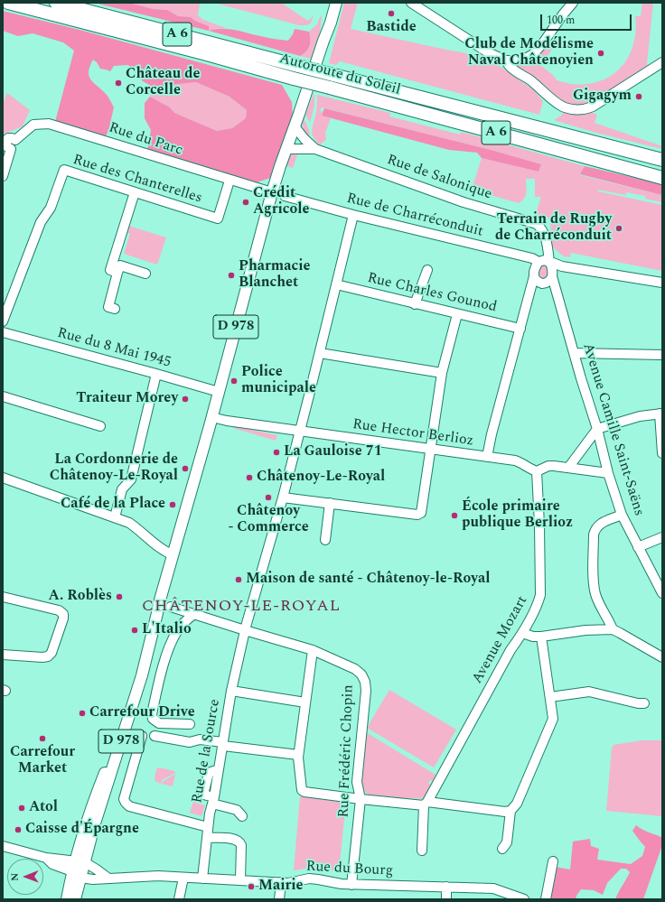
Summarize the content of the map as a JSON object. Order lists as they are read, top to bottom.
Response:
{
  "streets": {
    "highway": ["A 6", "Autoroute du Soleil"],
    "main road": ["D 978"],
    "street": [
      "Rue du Parc",
      "Rue de Salonique",
      "Rue des Chanterelles",
      "Rue de Charréconduit",
      "Rue Charles Gounod",
      "Rue du 8 Mai 1945",
      "Avenue Camille Saint-Saëns",
      "Rue Hector Berlioz",
      "Avenue Mozart",
      "Rue de la Source",
      "Rue Frédéric Chopin",
      "Rue du Bourg"
    ]
  },
  "crossings": [
    ["Rue du Parc", "Rue des Chanterelles"],
    ["Rue du Parc", "D 978"],
    ["Rue de Salonique", "Rue de Charréconduit"],
    ["Rue de Salonique", "D 978"],
    ["Rue de Salonique", "Avenue Camille Saint-Saëns"],
    ["Rue de Charréconduit", "Avenue Camille Saint-Saëns"],
    ["Rue de Charréconduit", "Rue de la Source"],
    ["Rue Charles Gounod", "Rue de la Source"],
    ["D 978", "Rue du 8 Mai 1945"],
    ["D 978", "Rue Hector Berlioz"],
    ["D 978", "Rue du Bourg"],
    ["Rue Hector Berlioz", "Avenue Mozart"],
    ["Rue Hector Berlioz", "Rue de la Source"],
    ["Rue de la Source", "Rue Frédéric Chopin"],
    ["Rue de la Source", "Rue du Bourg"],
    ["Rue Frédéric Chopin", "Rue du Bourg"]
  ],
  "districts": ["CHÂTENOY-LE-ROYAL"],
  "places": [
    "Bastide",
    "Club de Modélisme Naval Châtenoyien",
    "Château de Corcelle",
    "Gigagym",
    "Crédit Agricole",
    "Terrain de Rugby de Charréconduit",
    "Pharmacie Blanchet",
    "Police municipale",
    "Traiteur Morey",
    "La Gauloise 71",
    "La Cordonnerie de Châtenoy-Le-Royal",
    "Châtenoy-Le-Royal",
    "Châtenoy - Commerce",
    "Café de la Place",
    "École primaire publique Berlioz",
    "Maison de santé - Châtenoy-le-Royal",
    "A. Roblès",
    "L'Italio",
    "Carrefour Drive",
    "Carrefour Market",
    "Atol",
    "Caisse d'Épargne",
    "Mairie"
  ],
  "scale_bar": "100 m",
  "north": "left"
}
